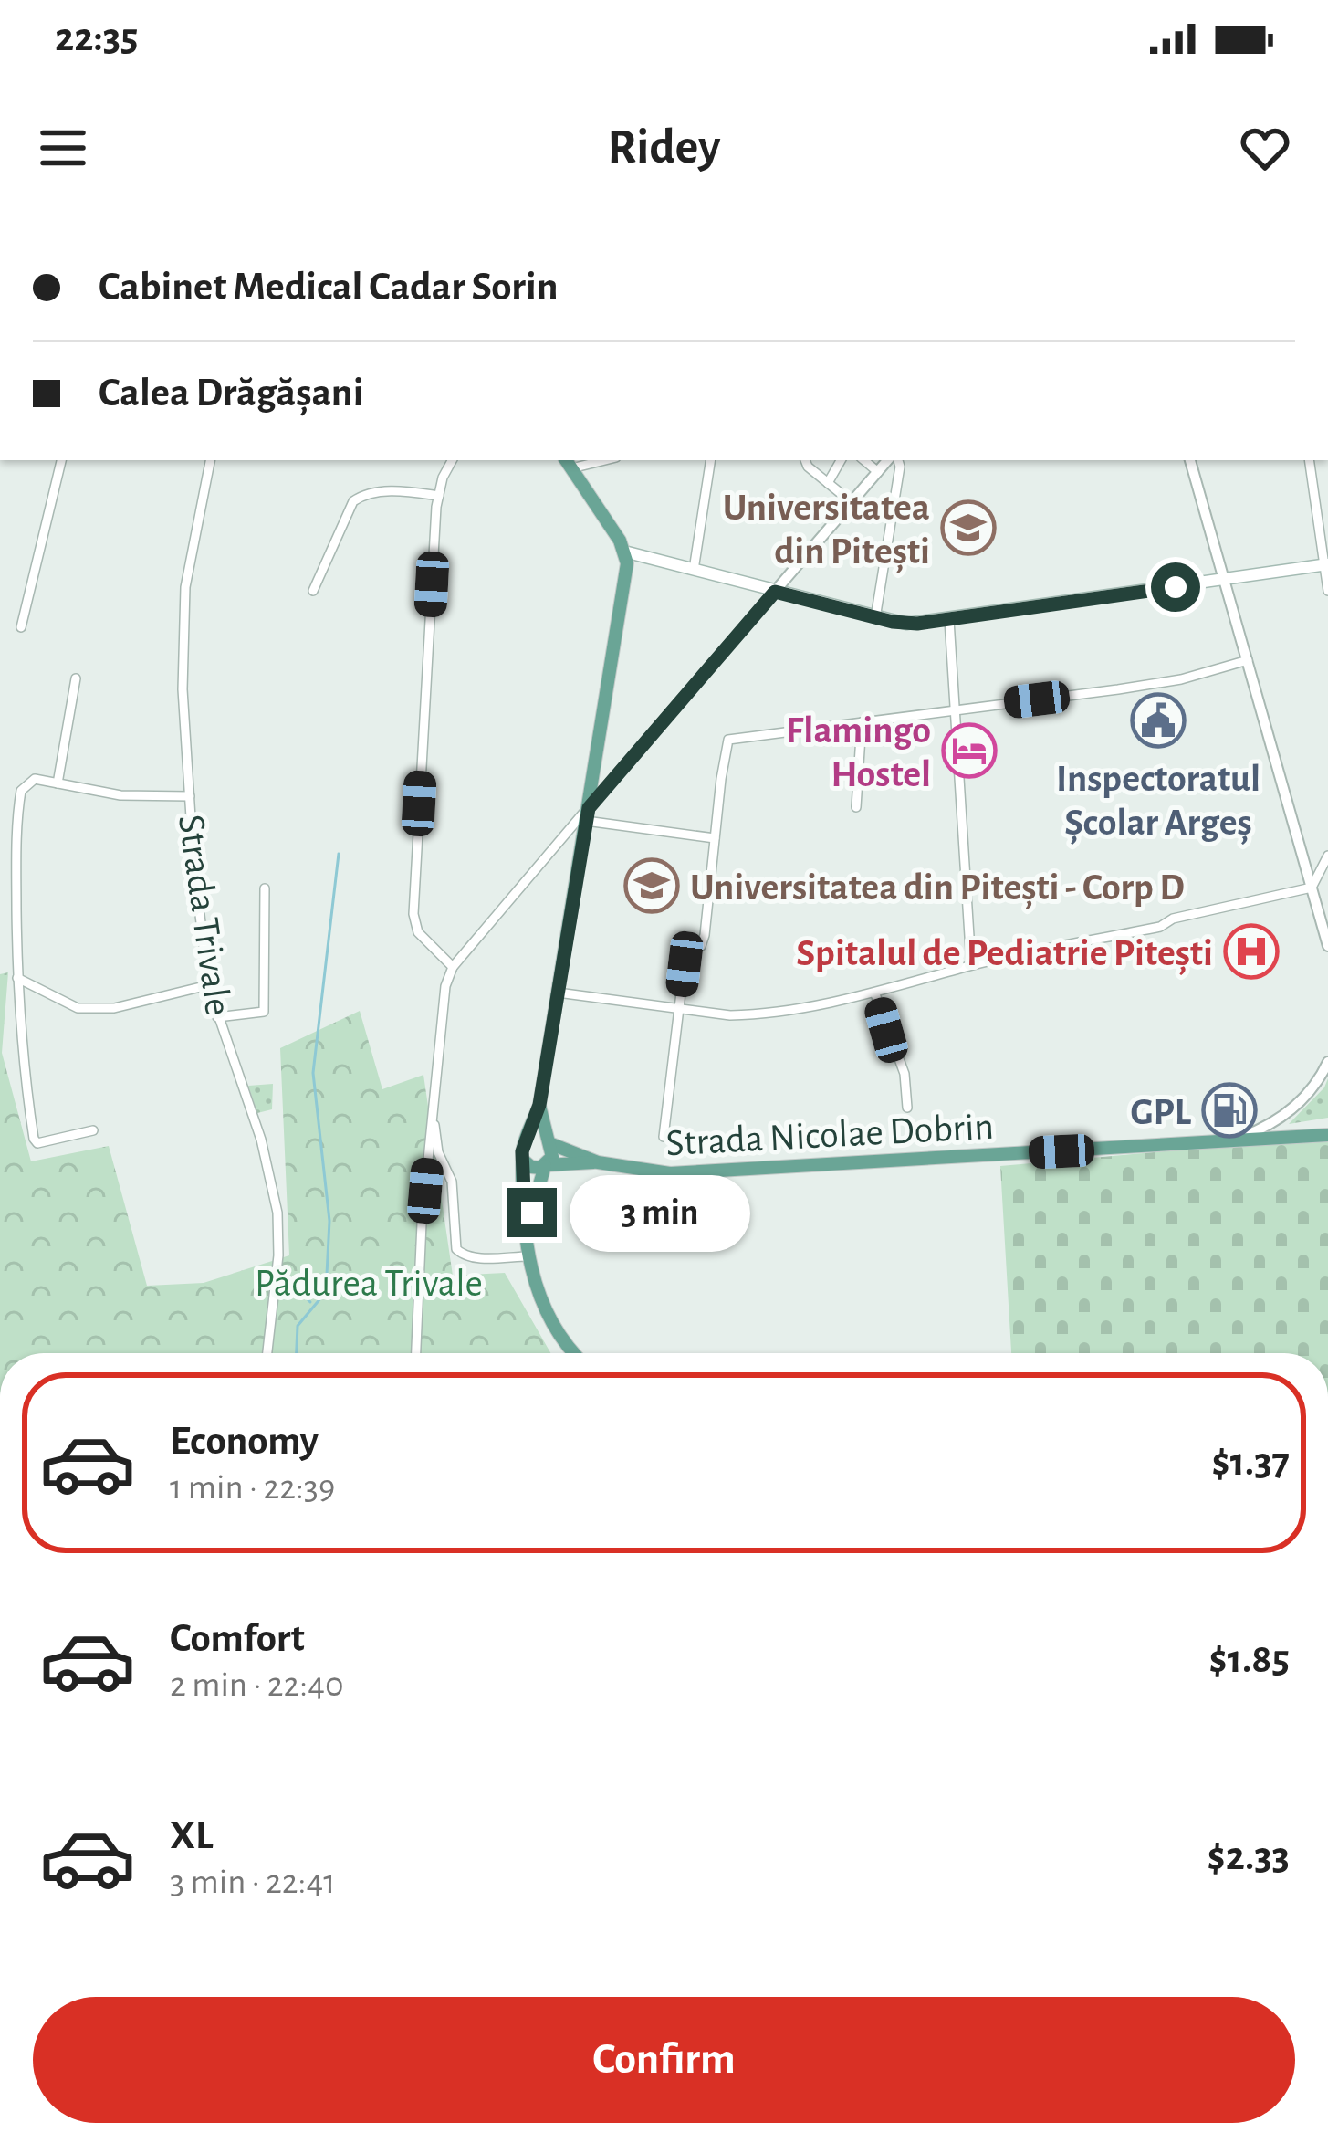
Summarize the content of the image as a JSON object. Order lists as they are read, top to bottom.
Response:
{
  "streets": {
    "main road": ["Strada Nicolae Dobrin"],
    "street": ["Strada Trivale"]
  },
  "parks": ["Pădurea Trivale"],
  "places": {
    "school or university": ["Universitatea din Pitești", "Universitatea din Pitești - Corp D"],
    "public building": ["Inspectoratul Școlar Argeș"],
    "hotel": ["Flamingo Hostel"],
    "hospital": ["Spitalul de Pediatrie Pitești"],
    "fuel station": ["GPL"]
  },
  "page": {
    "status": "22:35",
    "header": "Ridey",
    "banner": ["Cabinet Medical Cadar Sorin", "Calea Drăgășani"],
    "bubble": "3 min",
    "list": [
      {
        "name": "Economy",
        "note": "1 min · 22:39",
        "value": "$1.37"
      },
      {
        "name": "Comfort",
        "note": "2 min · 22:40",
        "value": "$1.85"
      },
      {
        "name": "XL",
        "note": "3 min · 22:41",
        "value": "$2.33"
      }
    ],
    "buttons": "Confirm"
  }
}
